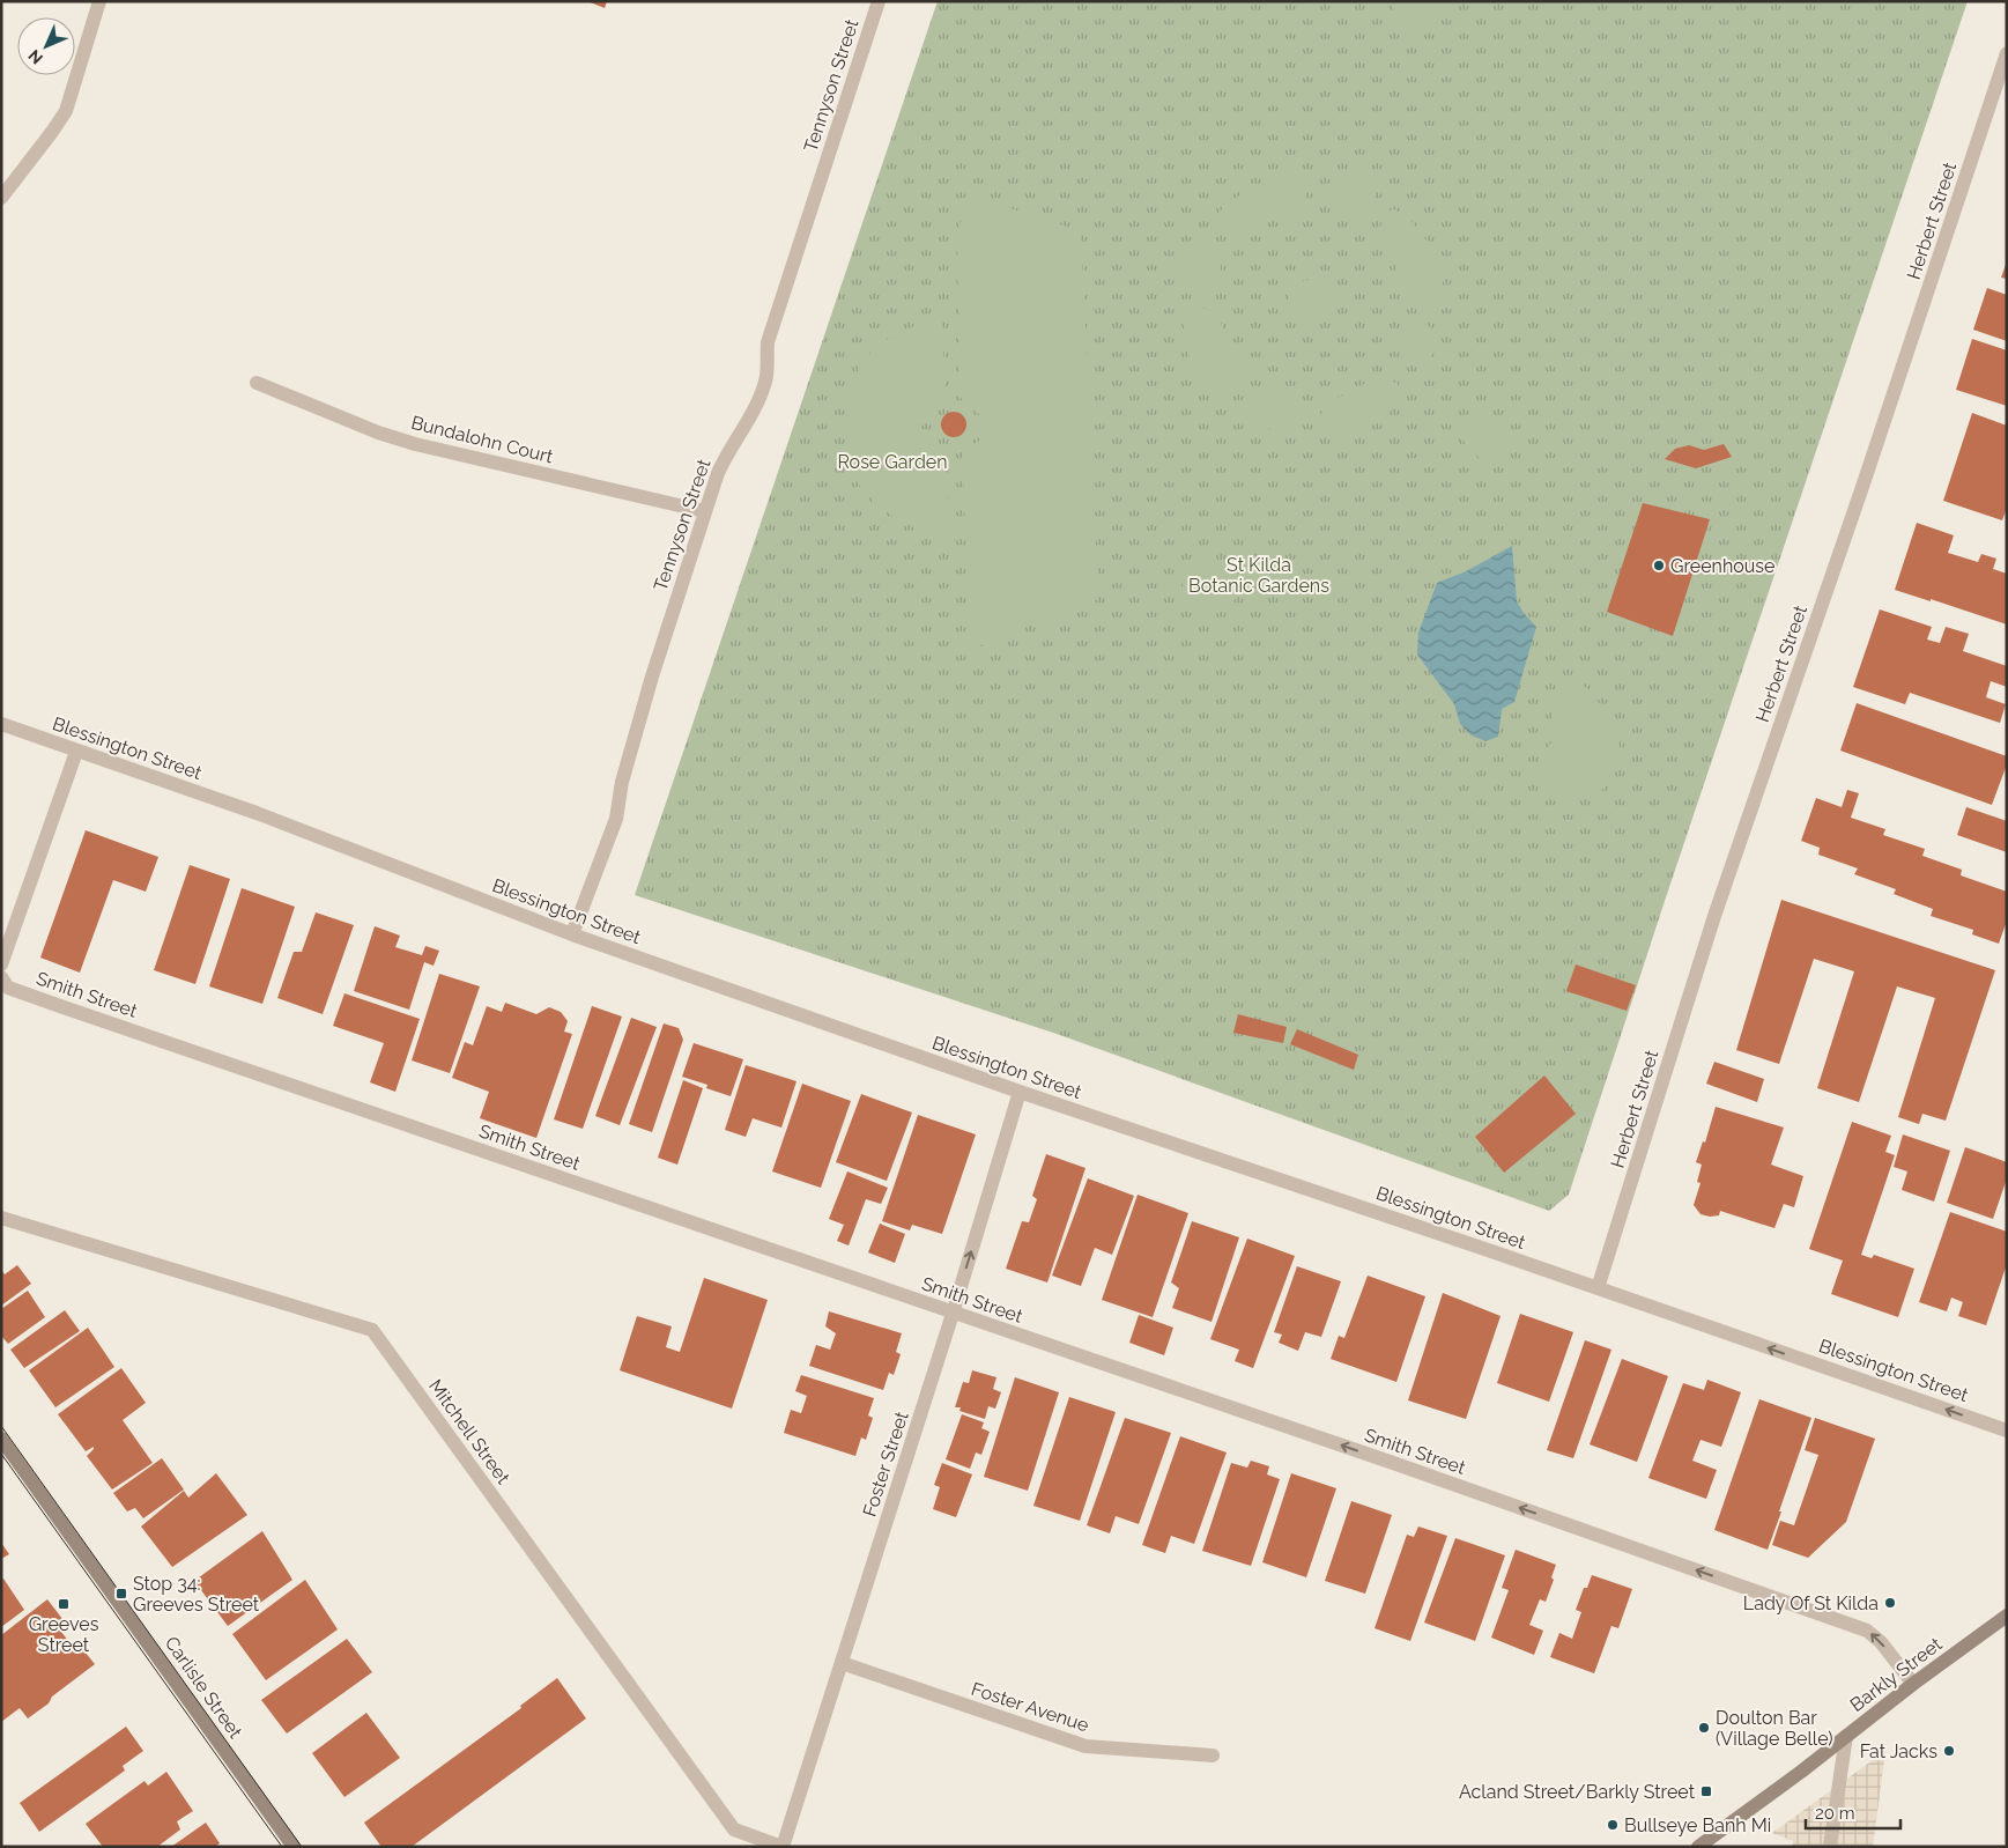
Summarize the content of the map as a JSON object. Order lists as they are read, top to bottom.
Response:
{
  "streets": {
    "main road": ["Barkly Street", "Carlisle Street"],
    "street": [
      "Tennyson Street",
      "Herbert Street",
      "Bundalohn Court",
      "Blessington Street",
      "Smith Street",
      "Mitchell Street",
      "Foster Street",
      "Foster Avenue"
    ]
  },
  "crossings": [
    ["Tennyson Street", "Bundalohn Court"],
    ["Tennyson Street", "Blessington Street"],
    ["Herbert Street", "Blessington Street"],
    ["Blessington Street", "Foster Street"],
    ["Smith Street", "Foster Street"],
    ["Smith Street", "Barkly Street"],
    ["Mitchell Street", "Foster Street"],
    ["Foster Street", "Foster Avenue"]
  ],
  "one_way": ["Smith Street"],
  "parks": ["Rose Garden", "St Kilda Botanic Gardens"],
  "places": {
    "other": [
      "Greenhouse",
      "Lady Of St Kilda",
      "Doulton Bar (Village Belle)",
      "Fat Jacks",
      "Bullseye Banh Mi"
    ],
    "transit": ["Stop 34: Greeves Street", "Greeves Street", "Acland Street/Barkly Street"]
  },
  "scale_bar": "20 m",
  "north": "bottom left"
}
